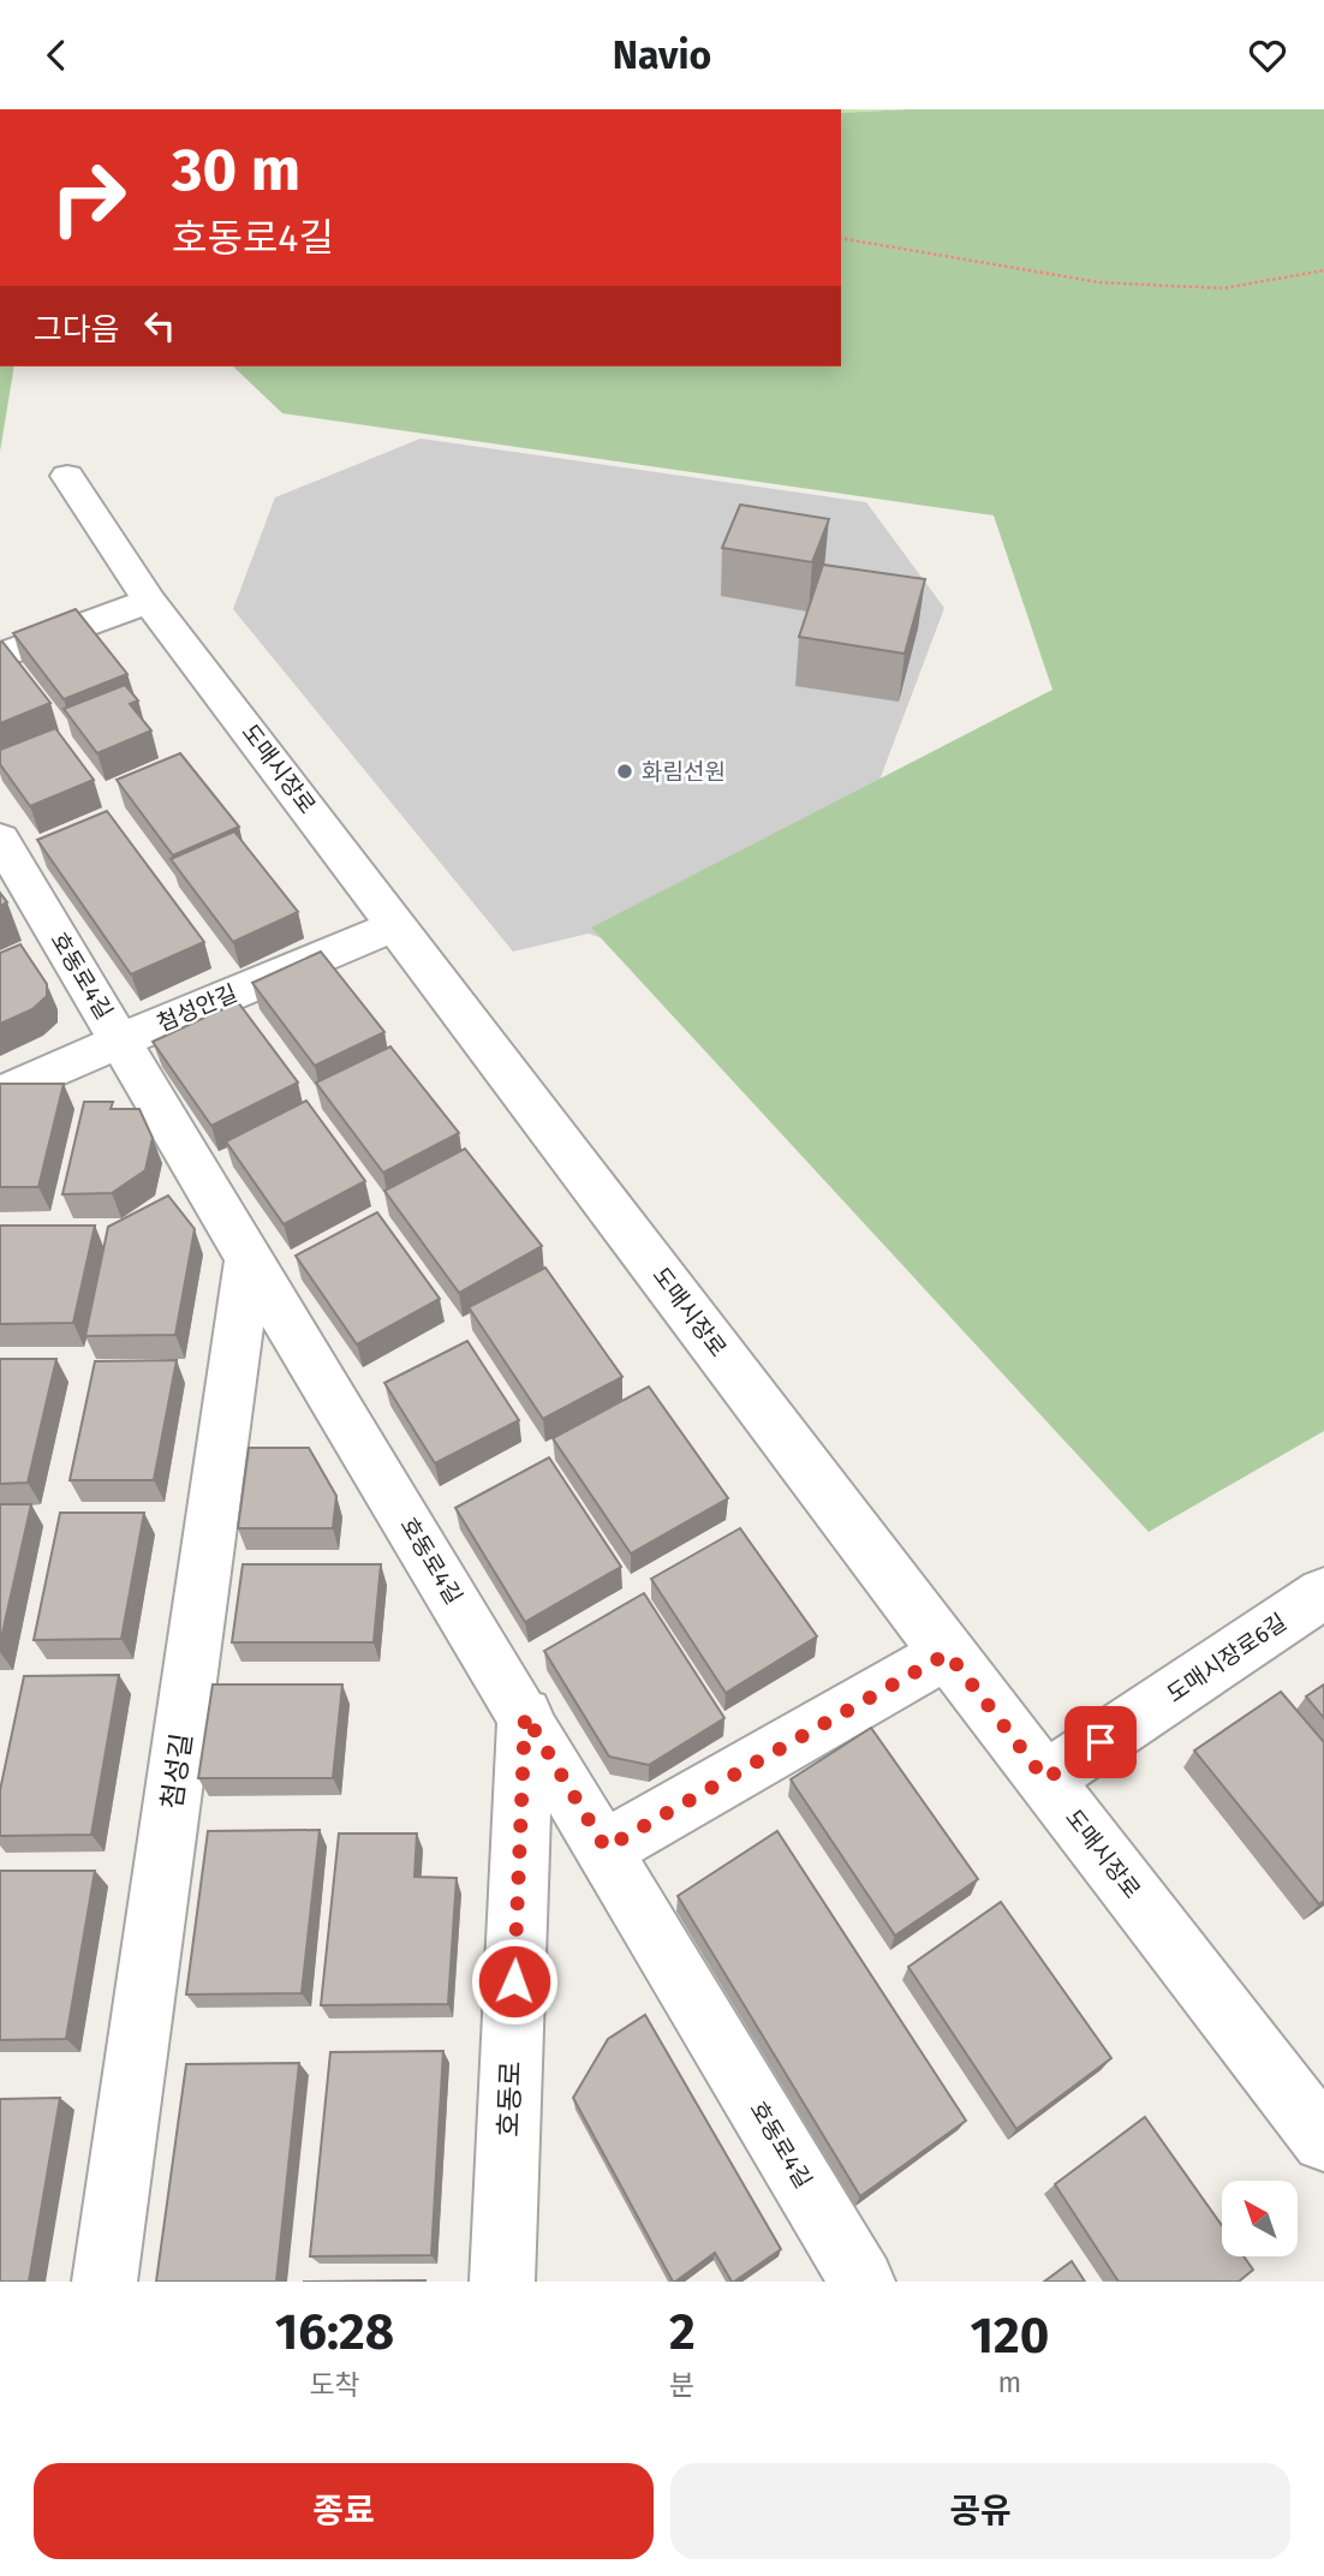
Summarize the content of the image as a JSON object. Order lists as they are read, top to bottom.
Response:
{
  "streets": {
    "street": [
      "도매시장로",
      "호동로4길",
      "첨성안길",
      "도매시장로6길",
      "첨성길",
      "호동로"
    ]
  },
  "crossings": [
    ["도매시장로", "첨성안길"],
    ["도매시장로", "도매시장로6길"],
    ["호동로4길", "첨성안길"],
    ["호동로4길", "첨성길"],
    ["호동로4길", "호동로"]
  ],
  "places": ["화림선원"],
  "north": "top left",
  "page": {
    "header": "Navio",
    "turn": ["30 m", "호동로4길"],
    "then": "그다음",
    "eta": [
      "16:28",
      "도착",
      "2",
      "분",
      "120",
      "m"
    ],
    "buttons": ["종료", "공유"]
  }
}
